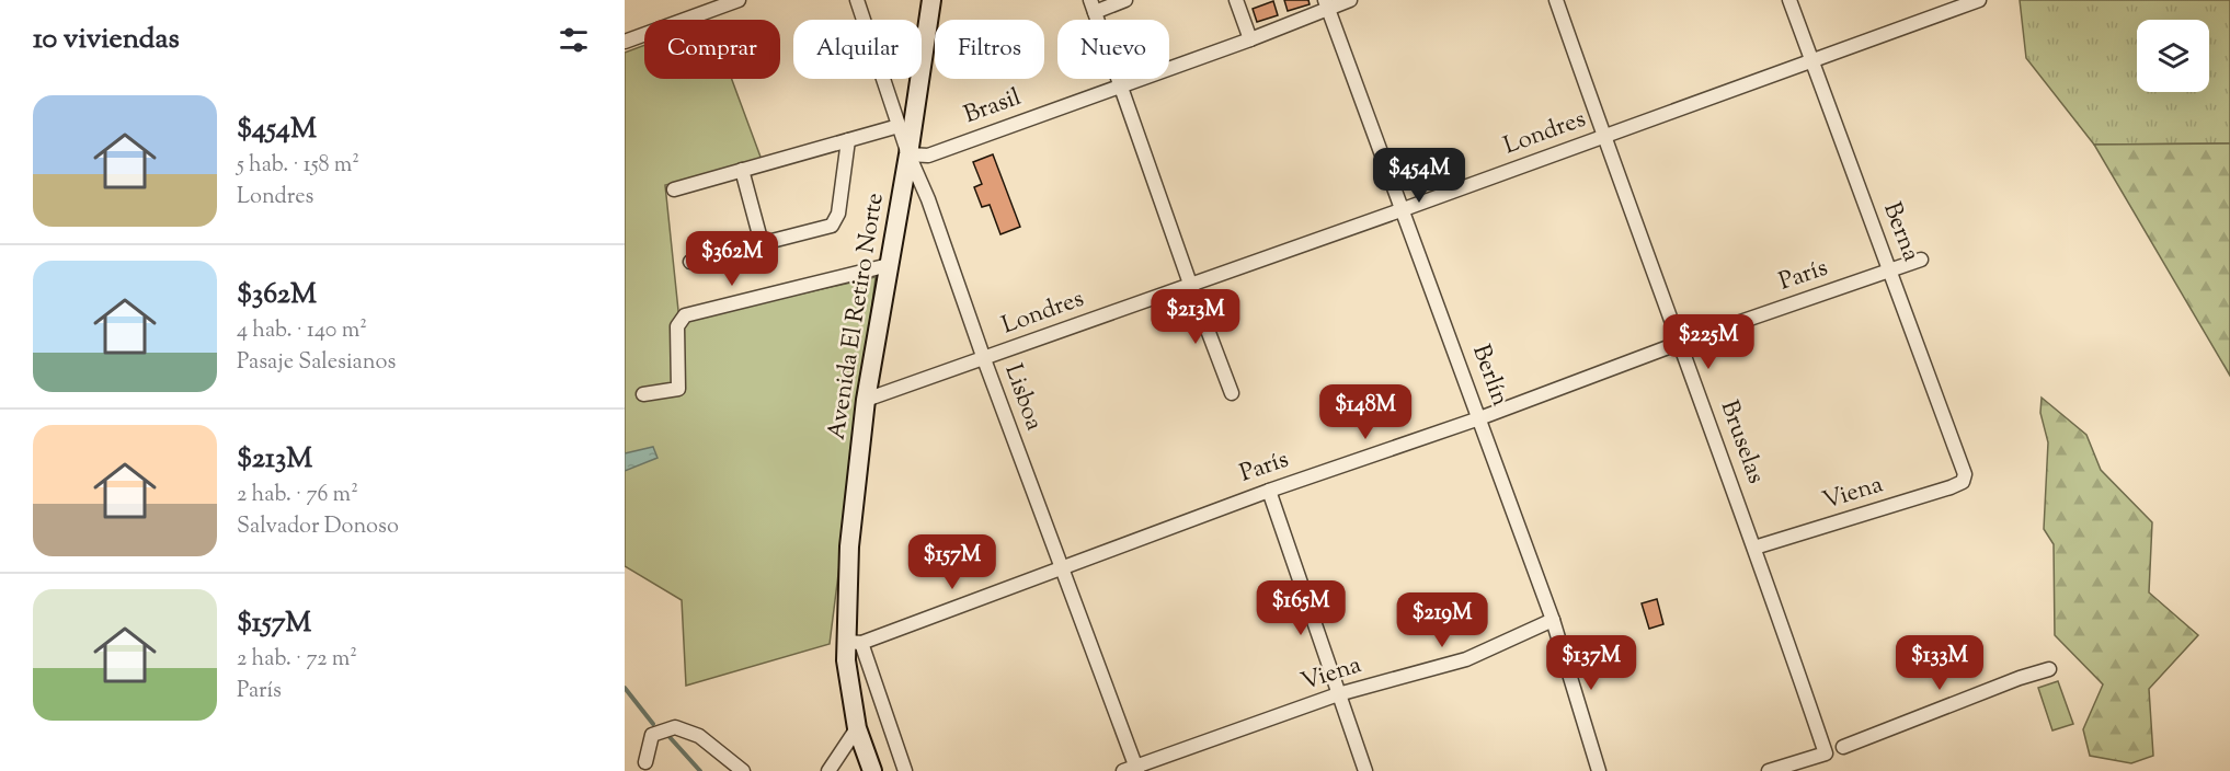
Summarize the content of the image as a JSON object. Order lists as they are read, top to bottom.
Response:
{
  "streets": {
    "street": [
      "Brasil",
      "Londres",
      "Berna",
      "París",
      "Avenida El Retiro Norte",
      "Berlín",
      "Lisboa",
      "Bruselas",
      "Viena"
    ]
  },
  "crossings": [
    ["Brasil", "Avenida El Retiro Norte"],
    ["Brasil", "Berlín"],
    ["Brasil", "Lisboa"],
    ["Londres", "Berna"],
    ["Londres", "Avenida El Retiro Norte"],
    ["Londres", "Berlín"],
    ["Londres", "Lisboa"],
    ["Londres", "Bruselas"],
    ["Berna", "París"],
    ["Berna", "Viena"],
    ["París", "Avenida El Retiro Norte"],
    ["París", "Berlín"],
    ["París", "Lisboa"],
    ["París", "Bruselas"],
    ["Avenida El Retiro Norte", "Lisboa"],
    ["Berlín", "Viena"],
    ["Lisboa", "Viena"],
    ["Bruselas", "Viena"]
  ],
  "page": {
    "heading": "10 viviendas",
    "chip": [
      "Comprar",
      "Alquilar",
      "Filtros",
      "Nuevo"
    ],
    "list": [
      {
        "name": "$454M",
        "note": "5 hab. · 158 m² · Londres"
      },
      {
        "name": "$362M",
        "note": "4 hab. · 140 m² · Pasaje Salesianos"
      },
      {
        "name": "$213M",
        "note": "2 hab. · 76 m² · Salvador Donoso"
      },
      {
        "name": "$157M",
        "note": "2 hab. · 72 m² · París"
      }
    ],
    "price": [
      "$454M",
      "$362M",
      "$213M",
      "$225M",
      "$148M",
      "$157M",
      "$165M",
      "$219M",
      "$137M",
      "$133M"
    ]
  }
}
